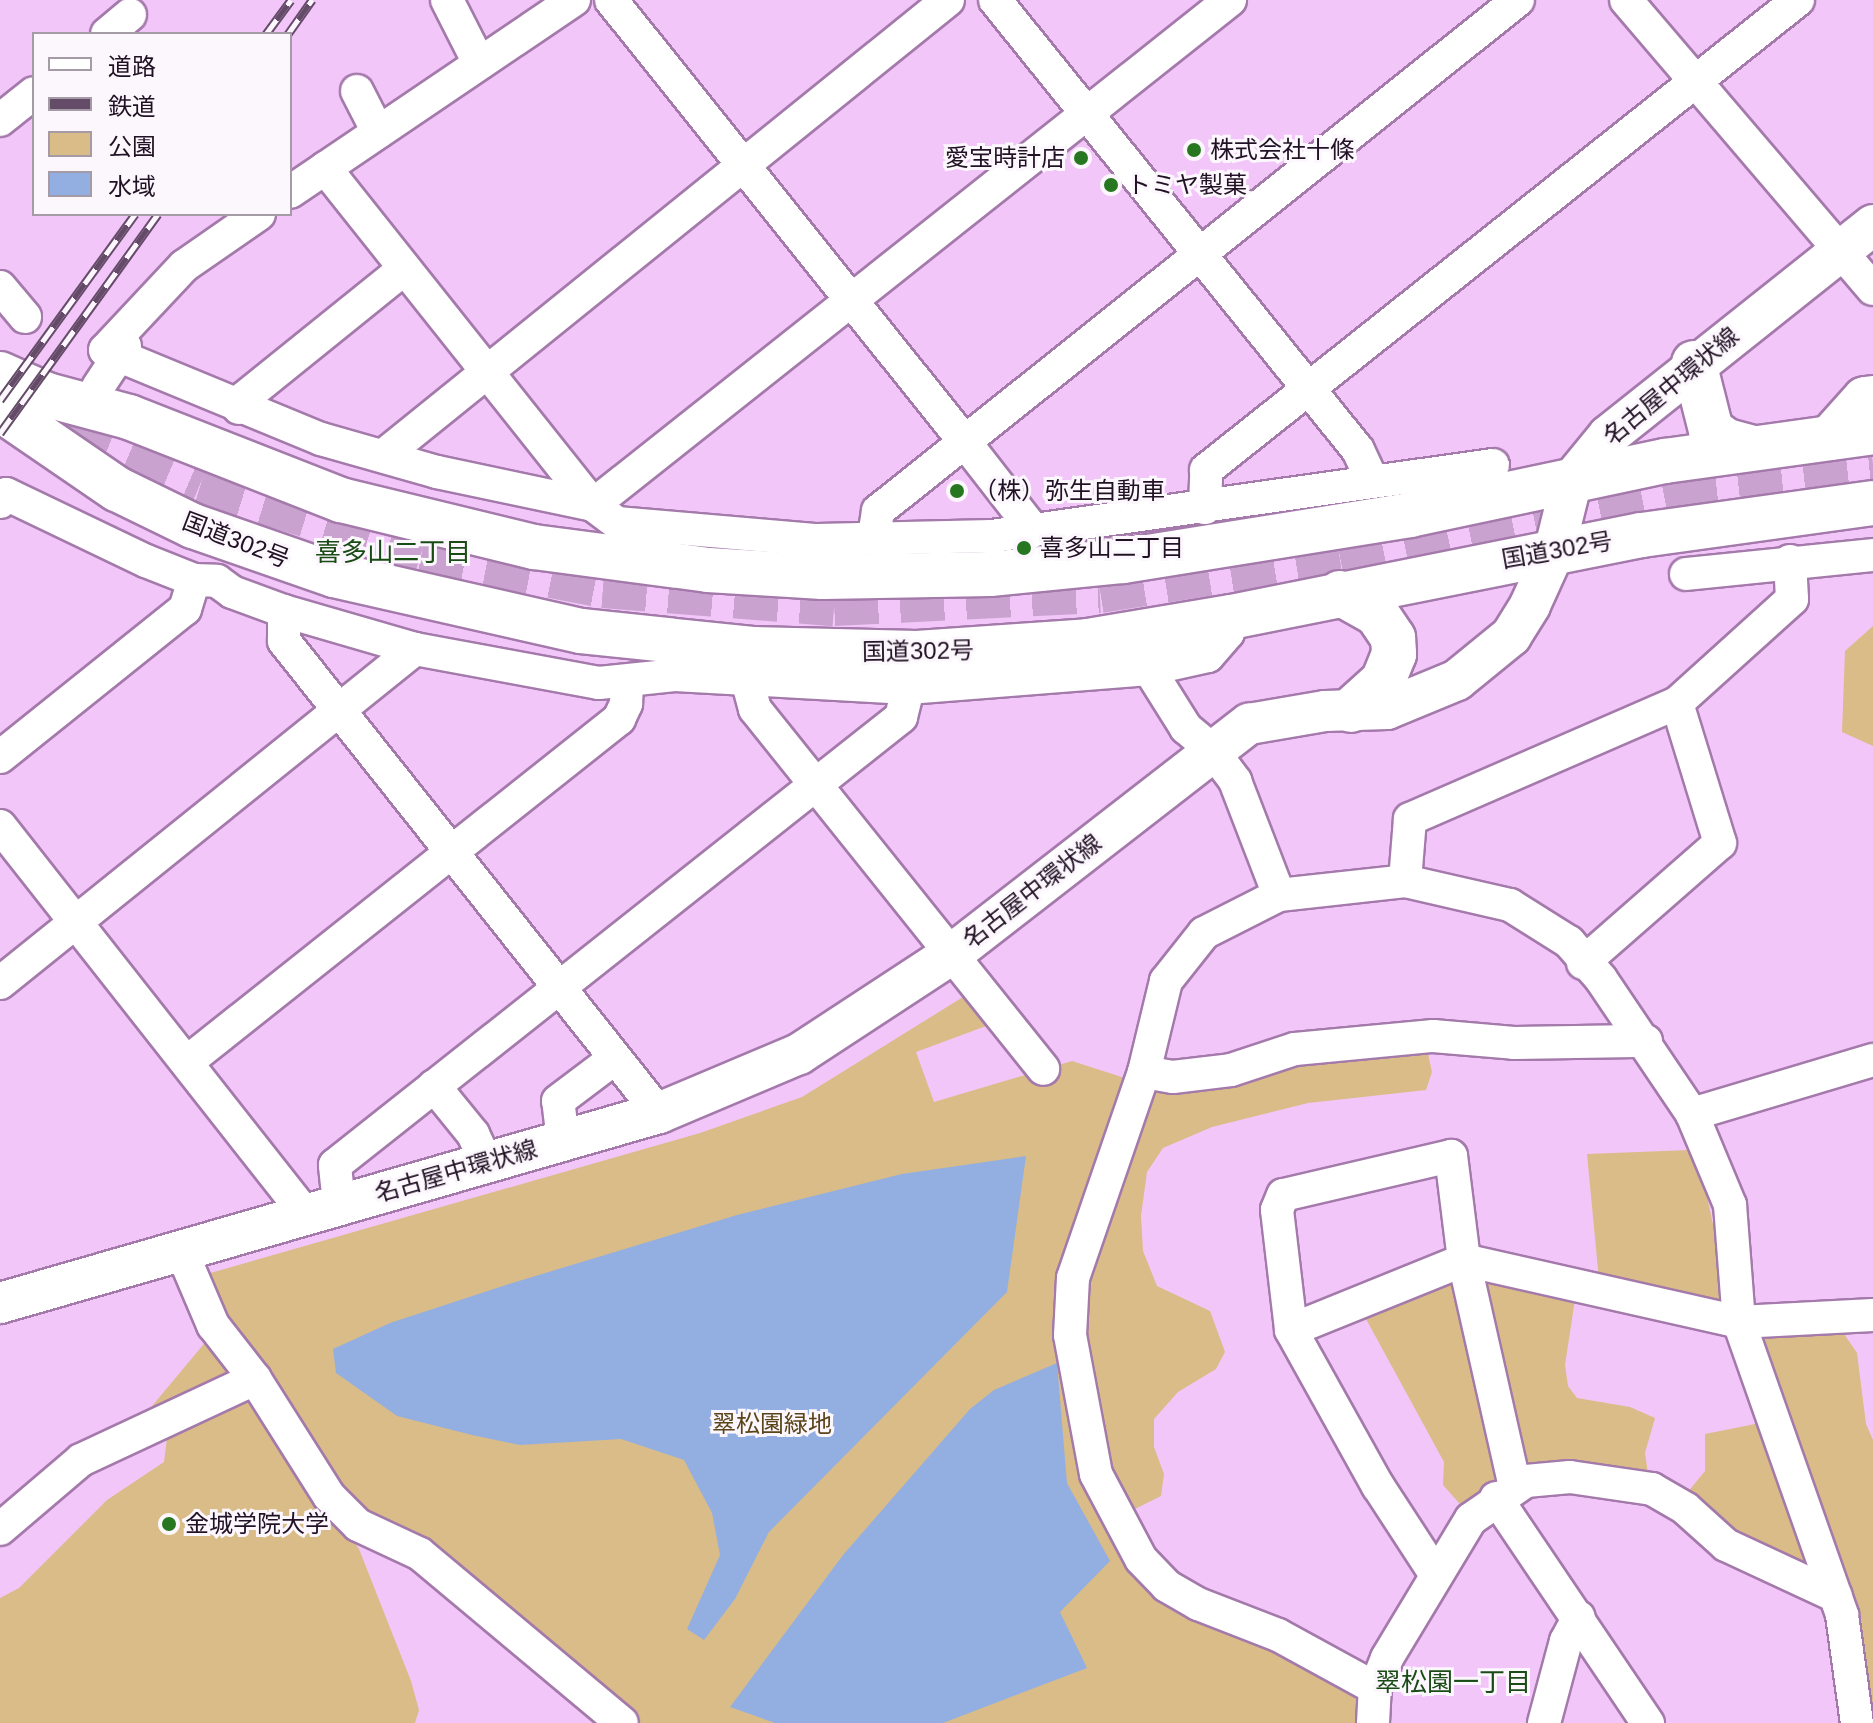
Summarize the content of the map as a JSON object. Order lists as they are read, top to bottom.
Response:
{
  "streets": {
    "highway": ["国道302号"],
    "main road": ["名古屋中環状線"]
  },
  "crossings": [
    ["名古屋中環状線", "国道302号"]
  ],
  "districts": ["喜多山二丁目", "翠松園一丁目"],
  "parks": ["翠松園緑地"],
  "places": [
    "株式会社十條",
    "愛宝時計店",
    "トミヤ製菓",
    "（株）弥生自動車",
    "喜多山二丁目",
    "金城学院大学"
  ],
  "legend": [
    "道路",
    "鉄道",
    "公園",
    "水域"
  ]
}
